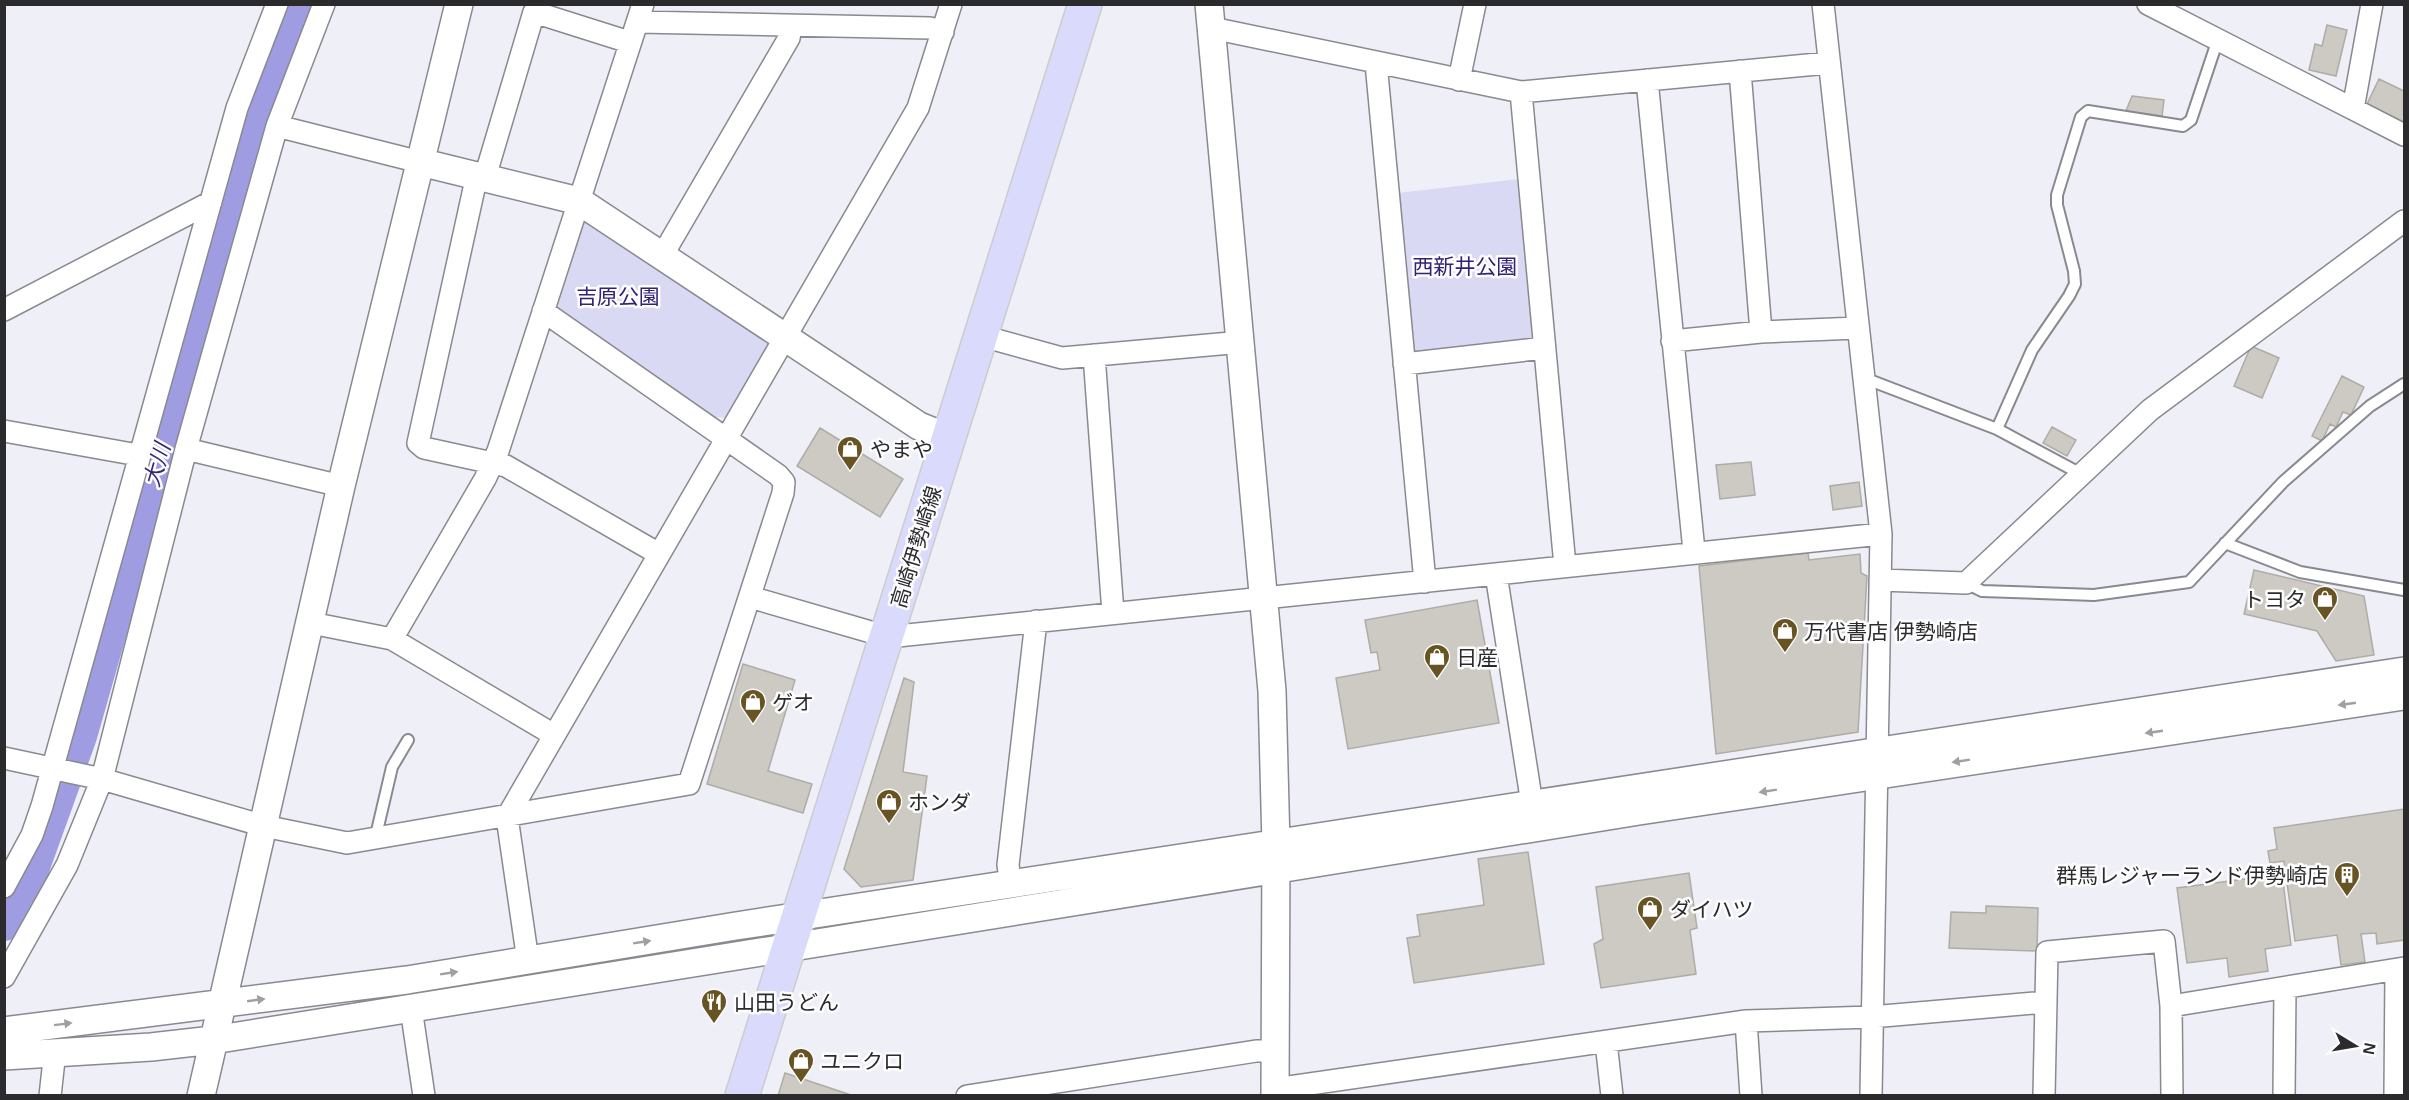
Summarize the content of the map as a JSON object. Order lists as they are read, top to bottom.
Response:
{
  "streets": {
    "main road": ["高崎伊勢崎線"]
  },
  "water": ["大川"],
  "parks": ["西新井公園", "吉原公園"],
  "places": {
    "shop": [
      "やまや",
      "トヨタ",
      "万代書店 伊勢崎店",
      "日産",
      "ゲオ",
      "ホンダ",
      "ダイハツ",
      "ユニクロ"
    ],
    "building": ["群馬レジャーランド伊勢崎店"],
    "restaurant": ["山田うどん"]
  },
  "north": "right"
}
